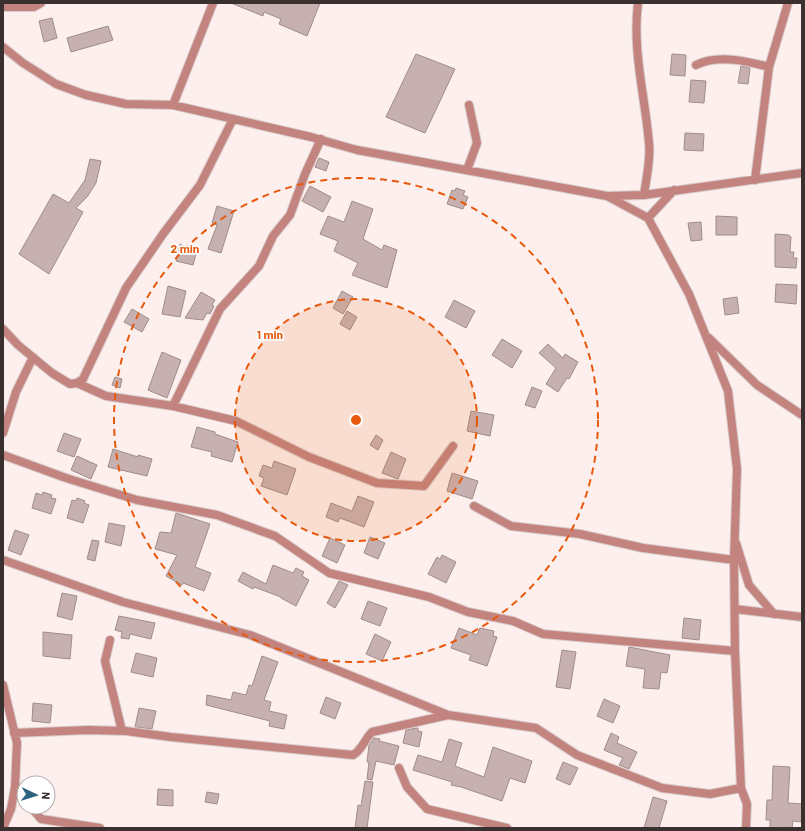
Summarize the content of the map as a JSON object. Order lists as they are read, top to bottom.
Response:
{
  "north": "right",
  "rings": ["2 min", "1 min"]
}
